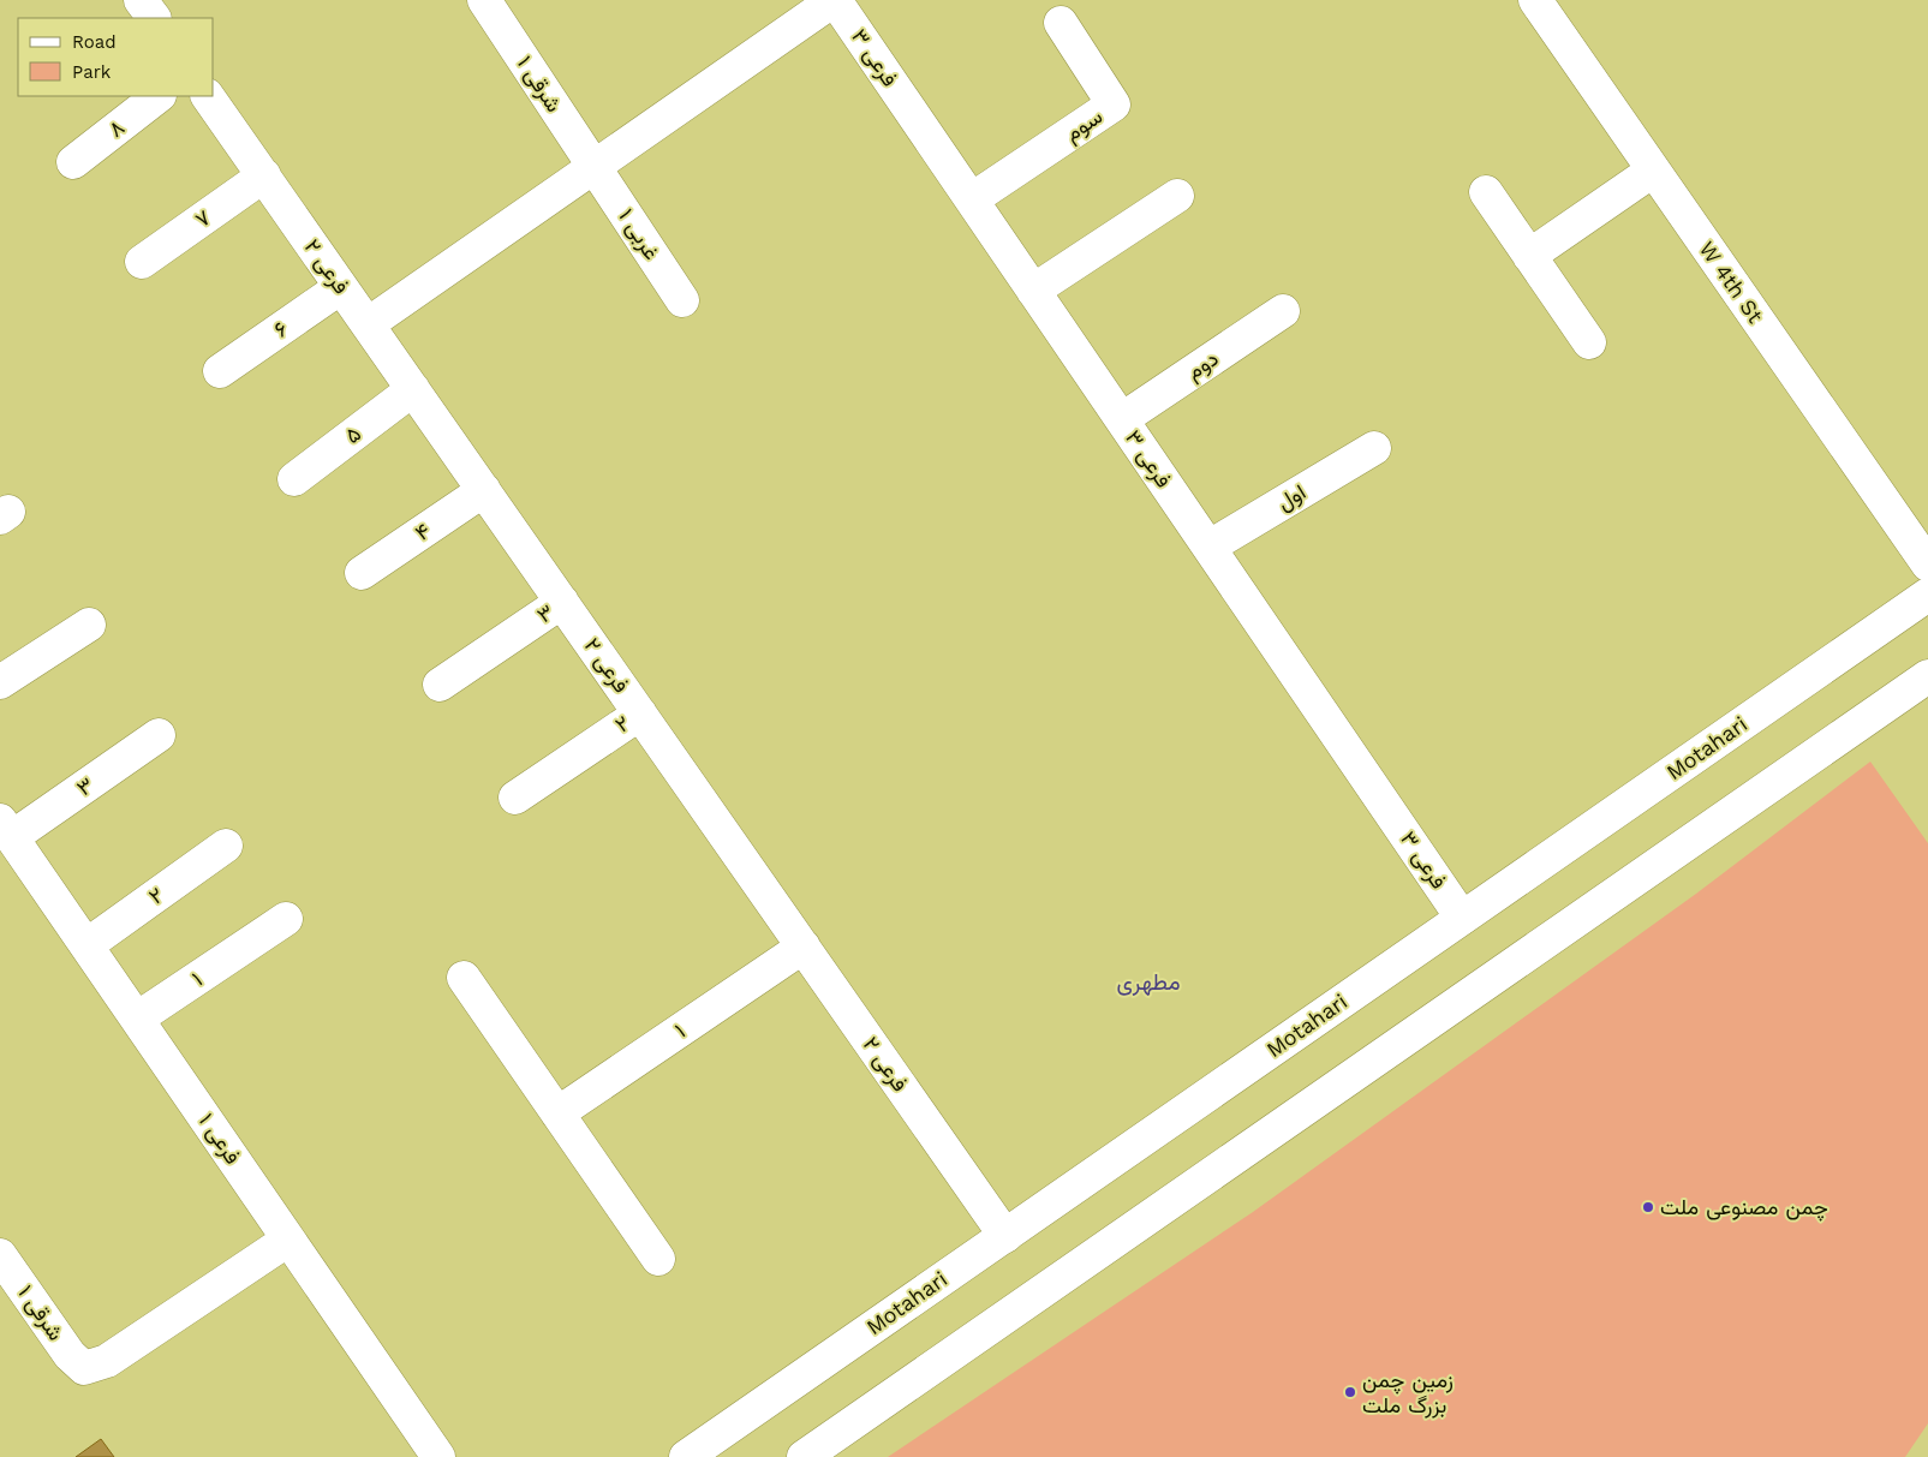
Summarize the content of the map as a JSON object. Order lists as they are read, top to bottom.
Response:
{
  "streets": {
    "street": [
      "فرعی ۳",
      "۱ شرقی",
      "سوم",
      "۸",
      "۷",
      "۱ غربی",
      "فرعی ۲",
      "W 4th St",
      "۶",
      "دوم",
      "۵",
      "اول",
      "۴",
      "۳",
      "۲",
      "Motahari",
      "۱",
      "فرعی ۱"
    ]
  },
  "crossings": [
    ["فرعی ۳", "سوم"],
    ["فرعی ۳", "دوم"],
    ["فرعی ۳", "اول"],
    ["فرعی ۳", "Motahari"],
    ["۱ شرقی", "۱ غربی"],
    ["۱ شرقی", "فرعی ۱"],
    ["۷", "فرعی ۲"],
    ["فرعی ۲", "۶"],
    ["فرعی ۲", "۵"],
    ["فرعی ۲", "۴"],
    ["فرعی ۲", "۳"],
    ["فرعی ۲", "۲"],
    ["فرعی ۲", "Motahari"],
    ["فرعی ۲", "۱"],
    ["۳", "فرعی ۱"],
    ["۲", "فرعی ۱"],
    ["۱", "فرعی ۱"]
  ],
  "districts": ["مطهری"],
  "places": ["چمن مصنوعی ملت", "زمین چمن بزرگ ملت"],
  "legend": ["Road", "Park"]
}
